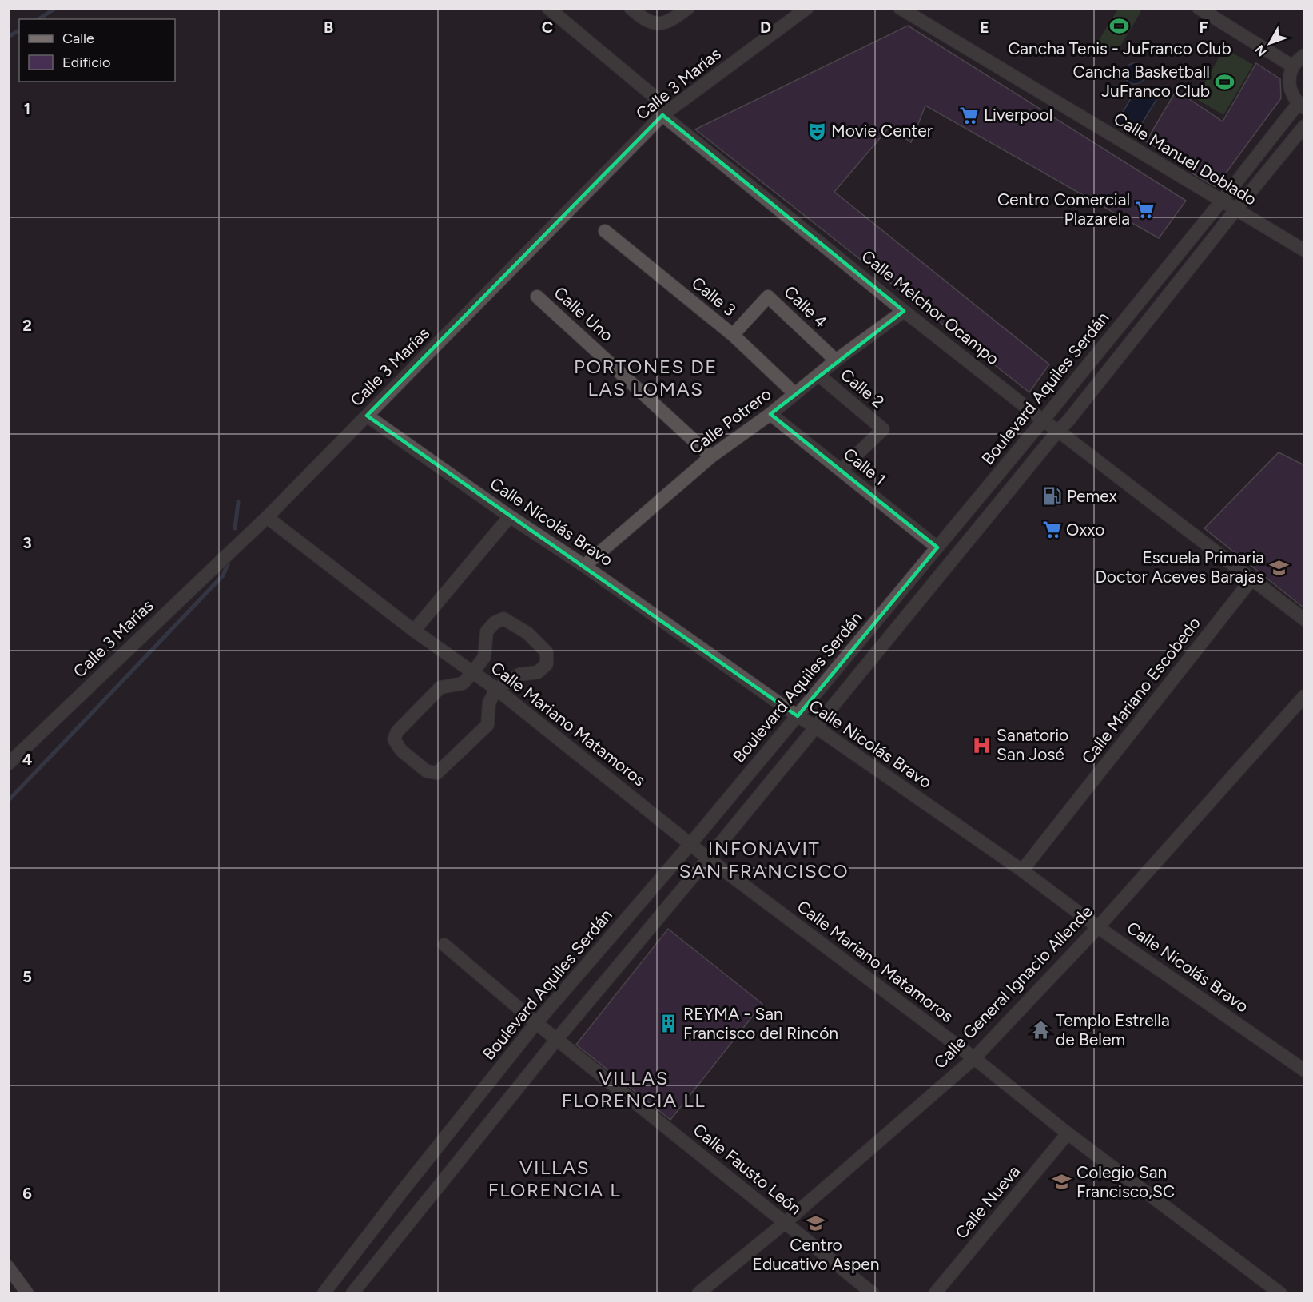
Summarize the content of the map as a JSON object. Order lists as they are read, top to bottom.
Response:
{
  "streets": {
    "street": [
      "Calle 3 Marías",
      "Calle Manuel Doblado",
      "Calle 3",
      "Calle 4",
      "Calle Melchor Ocampo",
      "Calle Uno",
      "Calle 2",
      "Boulevard Aquiles Serdán",
      "Calle Potrero",
      "Calle 1",
      "Calle Nicolás Bravo",
      "Calle Mariano Escobedo",
      "Calle Mariano Matamoros",
      "Calle General Ignacio Allende",
      "Calle Fausto León",
      "Calle Nueva"
    ]
  },
  "crossings": [
    ["Calle 3 Marías", "Calle Melchor Ocampo"],
    ["Calle 3 Marías", "Calle Nicolás Bravo"],
    ["Calle 3 Marías", "Calle Mariano Matamoros"],
    ["Calle Manuel Doblado", "Boulevard Aquiles Serdán"],
    ["Calle 3", "Calle 4"],
    ["Calle 3", "Calle Potrero"],
    ["Calle 4", "Calle Potrero"],
    ["Calle Melchor Ocampo", "Boulevard Aquiles Serdán"],
    ["Calle Melchor Ocampo", "Calle Potrero"],
    ["Calle Melchor Ocampo", "Calle Mariano Escobedo"],
    ["Calle Uno", "Calle Potrero"],
    ["Calle 2", "Calle Potrero"],
    ["Calle 2", "Calle 1"],
    ["Boulevard Aquiles Serdán", "Calle 1"],
    ["Boulevard Aquiles Serdán", "Calle Nicolás Bravo"],
    ["Boulevard Aquiles Serdán", "Calle Mariano Matamoros"],
    ["Boulevard Aquiles Serdán", "Calle Fausto León"],
    ["Calle Potrero", "Calle 1"],
    ["Calle Potrero", "Calle Nicolás Bravo"],
    ["Calle Nicolás Bravo", "Calle Mariano Escobedo"],
    ["Calle Nicolás Bravo", "Calle General Ignacio Allende"],
    ["Calle Mariano Matamoros", "Calle General Ignacio Allende"],
    ["Calle Mariano Matamoros", "Calle Nueva"],
    ["Calle General Ignacio Allende", "Calle Fausto León"]
  ],
  "districts": [
    "PORTONES DE LAS LOMAS",
    "INFONAVIT SAN FRANCISCO",
    "VILLAS FLORENCIA LL",
    "VILLAS FLORENCIA L"
  ],
  "places": {
    "sports": ["Cancha Tenis - JuFranco Club", "Cancha Basketball JuFranco Club"],
    "supermarket": ["Liverpool", "Centro Comercial Plazarela", "Oxxo"],
    "theatre": ["Movie Center"],
    "fuel station": ["Pemex"],
    "school or university": ["Escuela Primaria Doctor Aceves Barajas", "Colegio San Francisco,SC", "Centro Educativo Aspen"],
    "hospital": ["Sanatorio San José"],
    "building": ["REYMA - San Francisco del Rincón"],
    "temple": ["Templo Estrella de Belem"]
  },
  "legend": ["Calle", "Edificio"],
  "north": "bottom left",
  "grid": {
    "columns": [
      "B",
      "C",
      "D",
      "E",
      "F"
    ],
    "rows": [
      "1",
      "2",
      "3",
      "4",
      "5",
      "6"
    ]
  }
}
